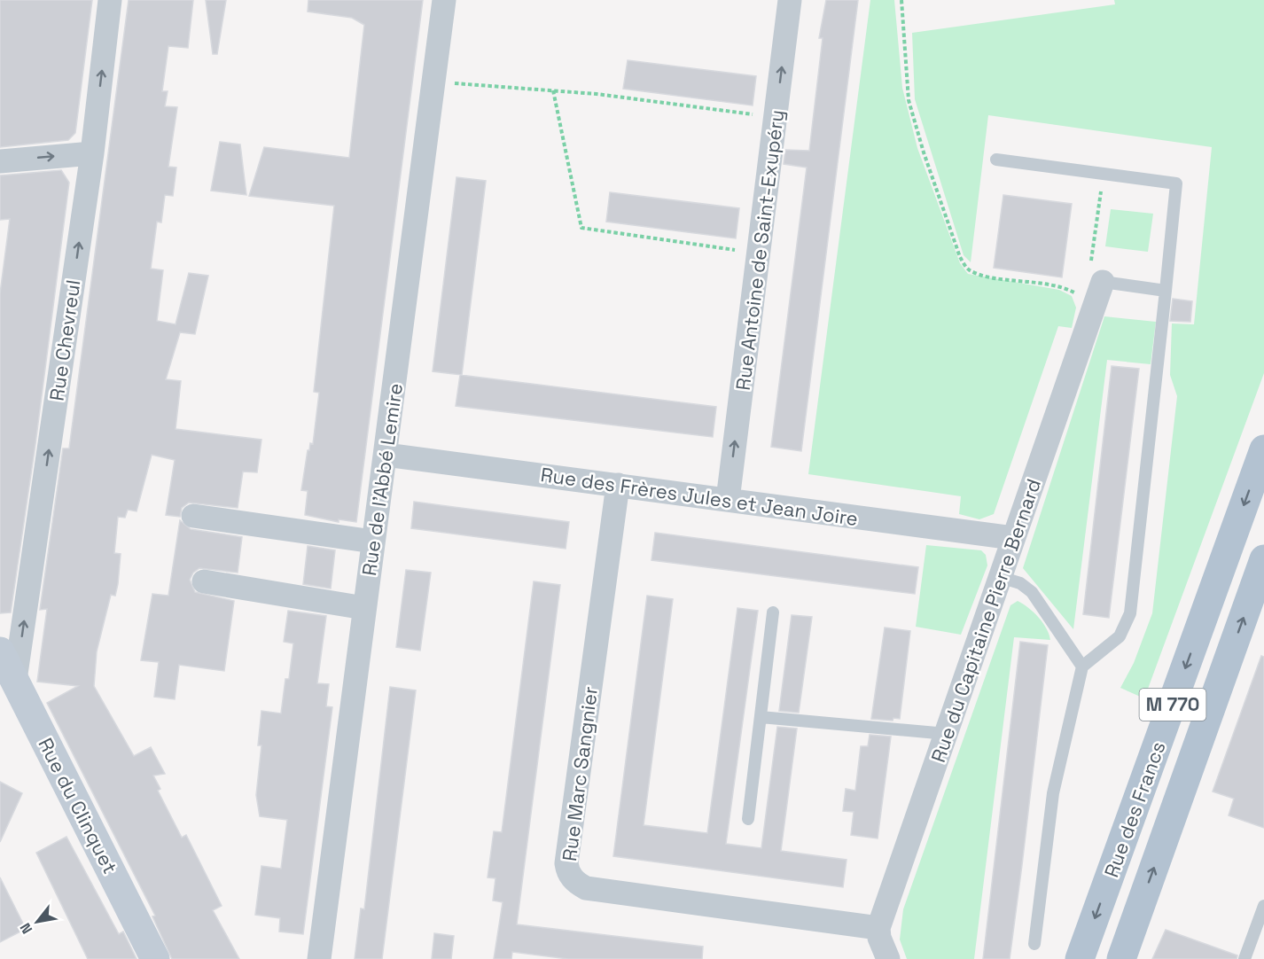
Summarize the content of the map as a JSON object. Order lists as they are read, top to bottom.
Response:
{
  "streets": {
    "main road": ["M 770", "Rue des Francs"],
    "street": [
      "Rue Antoine de Saint-Exupéry",
      "Rue Chevreul",
      "Rue de l'Abbé Lemire",
      "Rue des Frères Jules et Jean Joire",
      "Rue du Capitaine Pierre Bernard",
      "Rue Marc Sangnier",
      "Rue du Clinquet"
    ]
  },
  "crossings": [
    ["Rue Antoine de Saint-Exupéry", "Rue des Frères Jules et Jean Joire"],
    ["Rue Chevreul", "Rue du Clinquet"],
    ["Rue de l'Abbé Lemire", "Rue des Frères Jules et Jean Joire"],
    ["Rue des Frères Jules et Jean Joire", "Rue du Capitaine Pierre Bernard"],
    ["Rue des Frères Jules et Jean Joire", "Rue Marc Sangnier"],
    ["Rue du Capitaine Pierre Bernard", "Rue Marc Sangnier"]
  ],
  "one_way": ["Rue Antoine de Saint-Exupéry", "Rue Chevreul"],
  "north": "bottom left"
}
